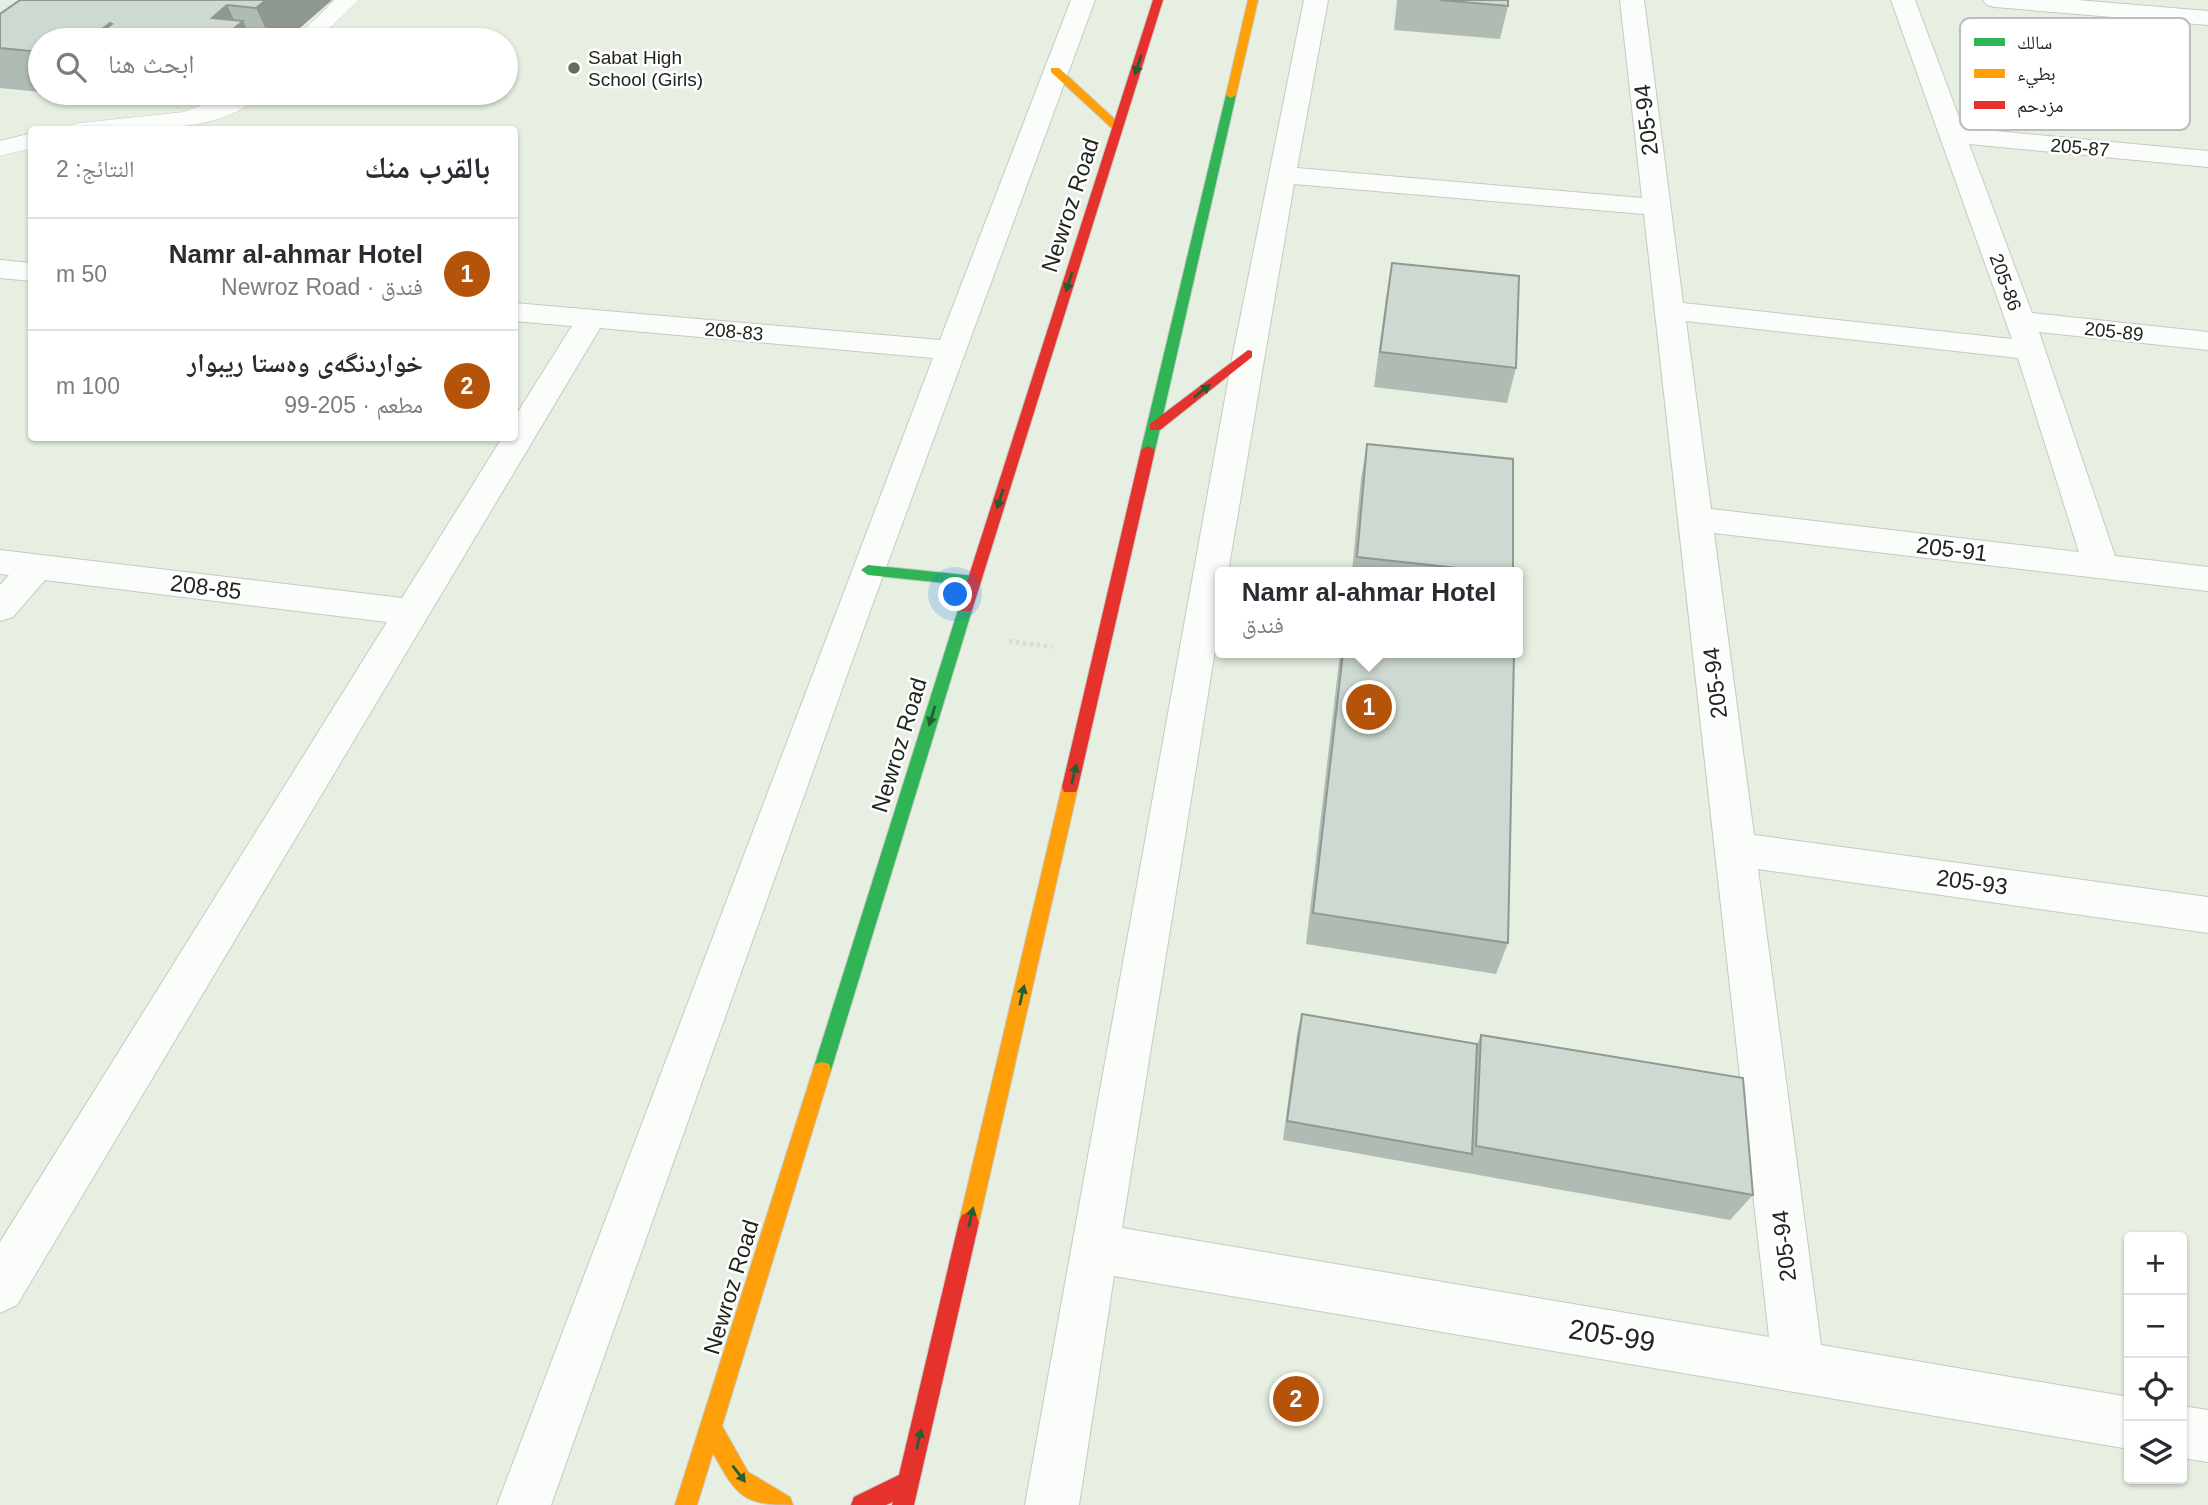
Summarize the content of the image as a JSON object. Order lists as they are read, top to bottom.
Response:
{
  "streets": {
    "main road": ["Newroz Road"],
    "street": [
      "205-94",
      "205-87",
      "205-86",
      "208-83",
      "205-89",
      "205-91",
      "208-85",
      "205-93",
      "205-99"
    ]
  },
  "crossings": [
    ["205-94", "205-91"],
    ["205-94", "205-93"],
    ["205-94", "205-99"],
    ["205-87", "205-86"],
    ["205-86", "205-89"],
    ["205-86", "205-91"]
  ],
  "places": ["Sabat High School (Girls)"],
  "legend": ["سالك", "بطيء", "مزدحم"],
  "page": {
    "search": "ابحث هنا",
    "heading": ["بالقرب منك", "النتائج: 2"],
    "list": [
      {
        "mark": "1",
        "name": "Namr al-ahmar Hotel",
        "note": "فندق · Newroz Road",
        "value": "50 m"
      },
      {
        "mark": "2",
        "name": "خواردنگەی وەستا ريبوار",
        "note": "مطعم · 205-99",
        "value": "100 m"
      }
    ],
    "popup": ["Namr al-ahmar Hotel", "فندق"],
    "pins": ["1", "2"],
    "map_buttons": ["+", "−"]
  }
}
